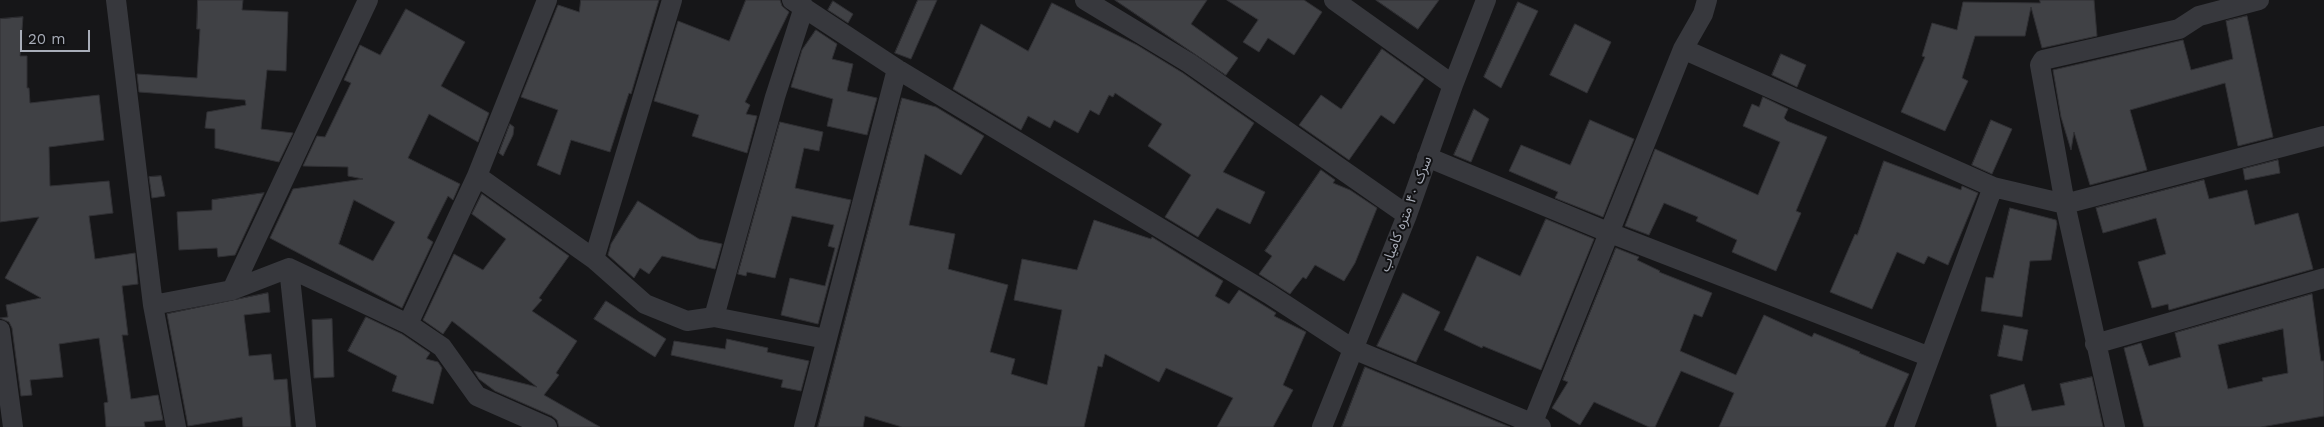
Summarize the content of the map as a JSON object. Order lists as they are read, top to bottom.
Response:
{
  "streets": {
    "street": ["سرک ۴۰ متره کامیاب"]
  },
  "scale_bar": "20 m"
}
